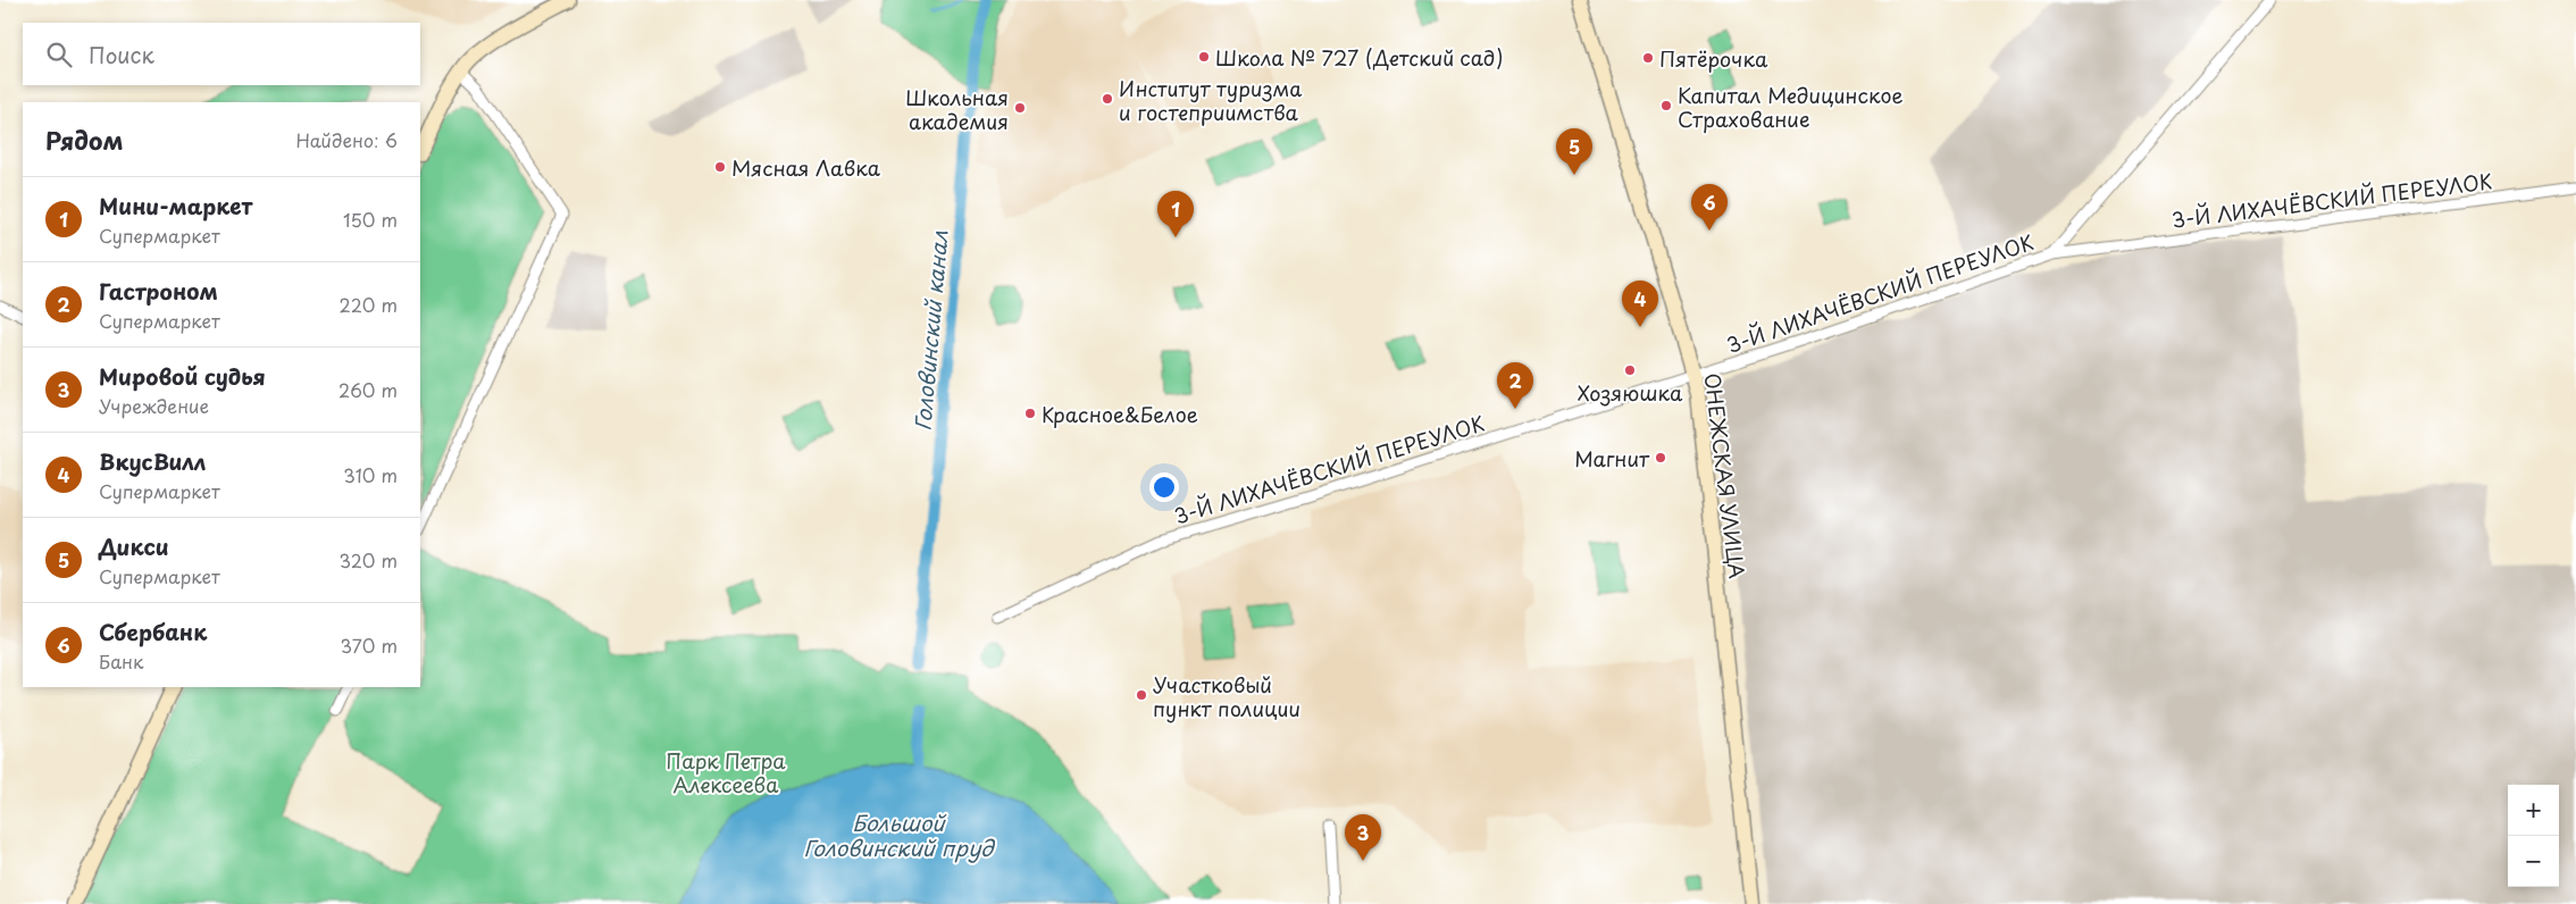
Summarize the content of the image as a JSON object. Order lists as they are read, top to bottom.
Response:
{
  "streets": {
    "main road": ["ОНЕЖСКАЯ УЛИЦА"],
    "street": ["3-Й ЛИХАЧЁВСКИЙ ПЕРЕУЛОК"]
  },
  "crossings": [
    ["3-Й ЛИХАЧЁВСКИЙ ПЕРЕУЛОК", "ОНЕЖСКАЯ УЛИЦА"]
  ],
  "water": ["Головинский канал", "Большой Головинский пруд"],
  "parks": ["Парк Петра Алексеева"],
  "places": [
    "Школа № 727 (Детский сад)",
    "Пятёрочка",
    "Институт туризма и гостеприимства",
    "Капитал Медицинское Страхование",
    "Школьная академия",
    "Мясная Лавка",
    "Хозяюшка",
    "Красное&Белое",
    "Магнит",
    "Участковый пункт полиции"
  ],
  "page": {
    "search": "Поиск",
    "heading": ["Рядом", "Найдено: 6"],
    "pins": [
      "5",
      "6",
      "1",
      "4",
      "2",
      "3"
    ],
    "list": [
      {
        "mark": "1",
        "name": "Мини-маркет",
        "note": "Супермаркет",
        "value": "150 m"
      },
      {
        "mark": "2",
        "name": "Гастроном",
        "note": "Супермаркет",
        "value": "220 m"
      },
      {
        "mark": "3",
        "name": "Мировой судья",
        "note": "Учреждение",
        "value": "260 m"
      },
      {
        "mark": "4",
        "name": "ВкусВилл",
        "note": "Супермаркет",
        "value": "310 m"
      },
      {
        "mark": "5",
        "name": "Дикси",
        "note": "Супермаркет",
        "value": "320 m"
      },
      {
        "mark": "6",
        "name": "Сбербанк",
        "note": "Банк",
        "value": "370 m"
      }
    ],
    "map_buttons": ["+", "−"]
  }
}
